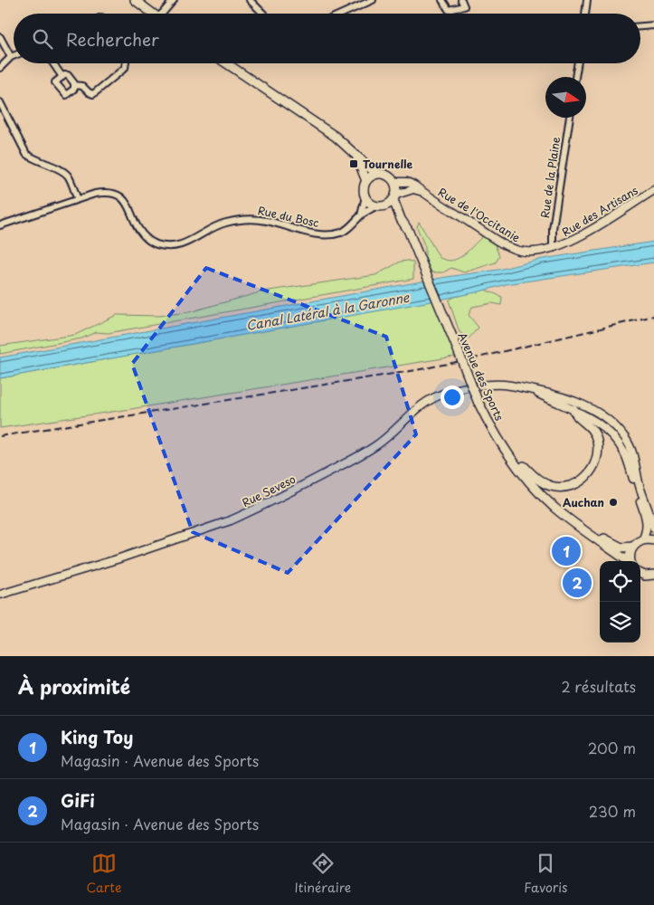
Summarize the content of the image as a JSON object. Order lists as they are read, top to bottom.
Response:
{
  "streets": {
    "main road": ["Avenue des Sports"],
    "street": [
      "Rue de la Plaine",
      "Rue des Artisans",
      "Rue de l'Occitanie",
      "Rue du Bosc",
      "Rue Seveso"
    ]
  },
  "crossings": [
    ["Rue de la Plaine", "Rue des Artisans"],
    ["Rue de la Plaine", "Rue de l'Occitanie"],
    ["Rue des Artisans", "Rue de l'Occitanie"],
    ["Rue de l'Occitanie", "Rue du Bosc"]
  ],
  "water": ["Canal Latéral à la Garonne"],
  "places": {
    "transit": ["Tournelle"],
    "other": ["Auchan"]
  },
  "north": "right",
  "page": {
    "search": "Rechercher",
    "pins": ["1", "2"],
    "heading": ["À proximité", "2 résultats"],
    "list": [
      {
        "mark": "1",
        "name": "King Toy",
        "note": "Magasin · Avenue des Sports",
        "value": "200 m"
      },
      {
        "mark": "2",
        "name": "GiFi",
        "note": "Magasin · Avenue des Sports",
        "value": "230 m"
      }
    ],
    "nav": ["Carte", "Itinéraire", "Favoris"]
  }
}
